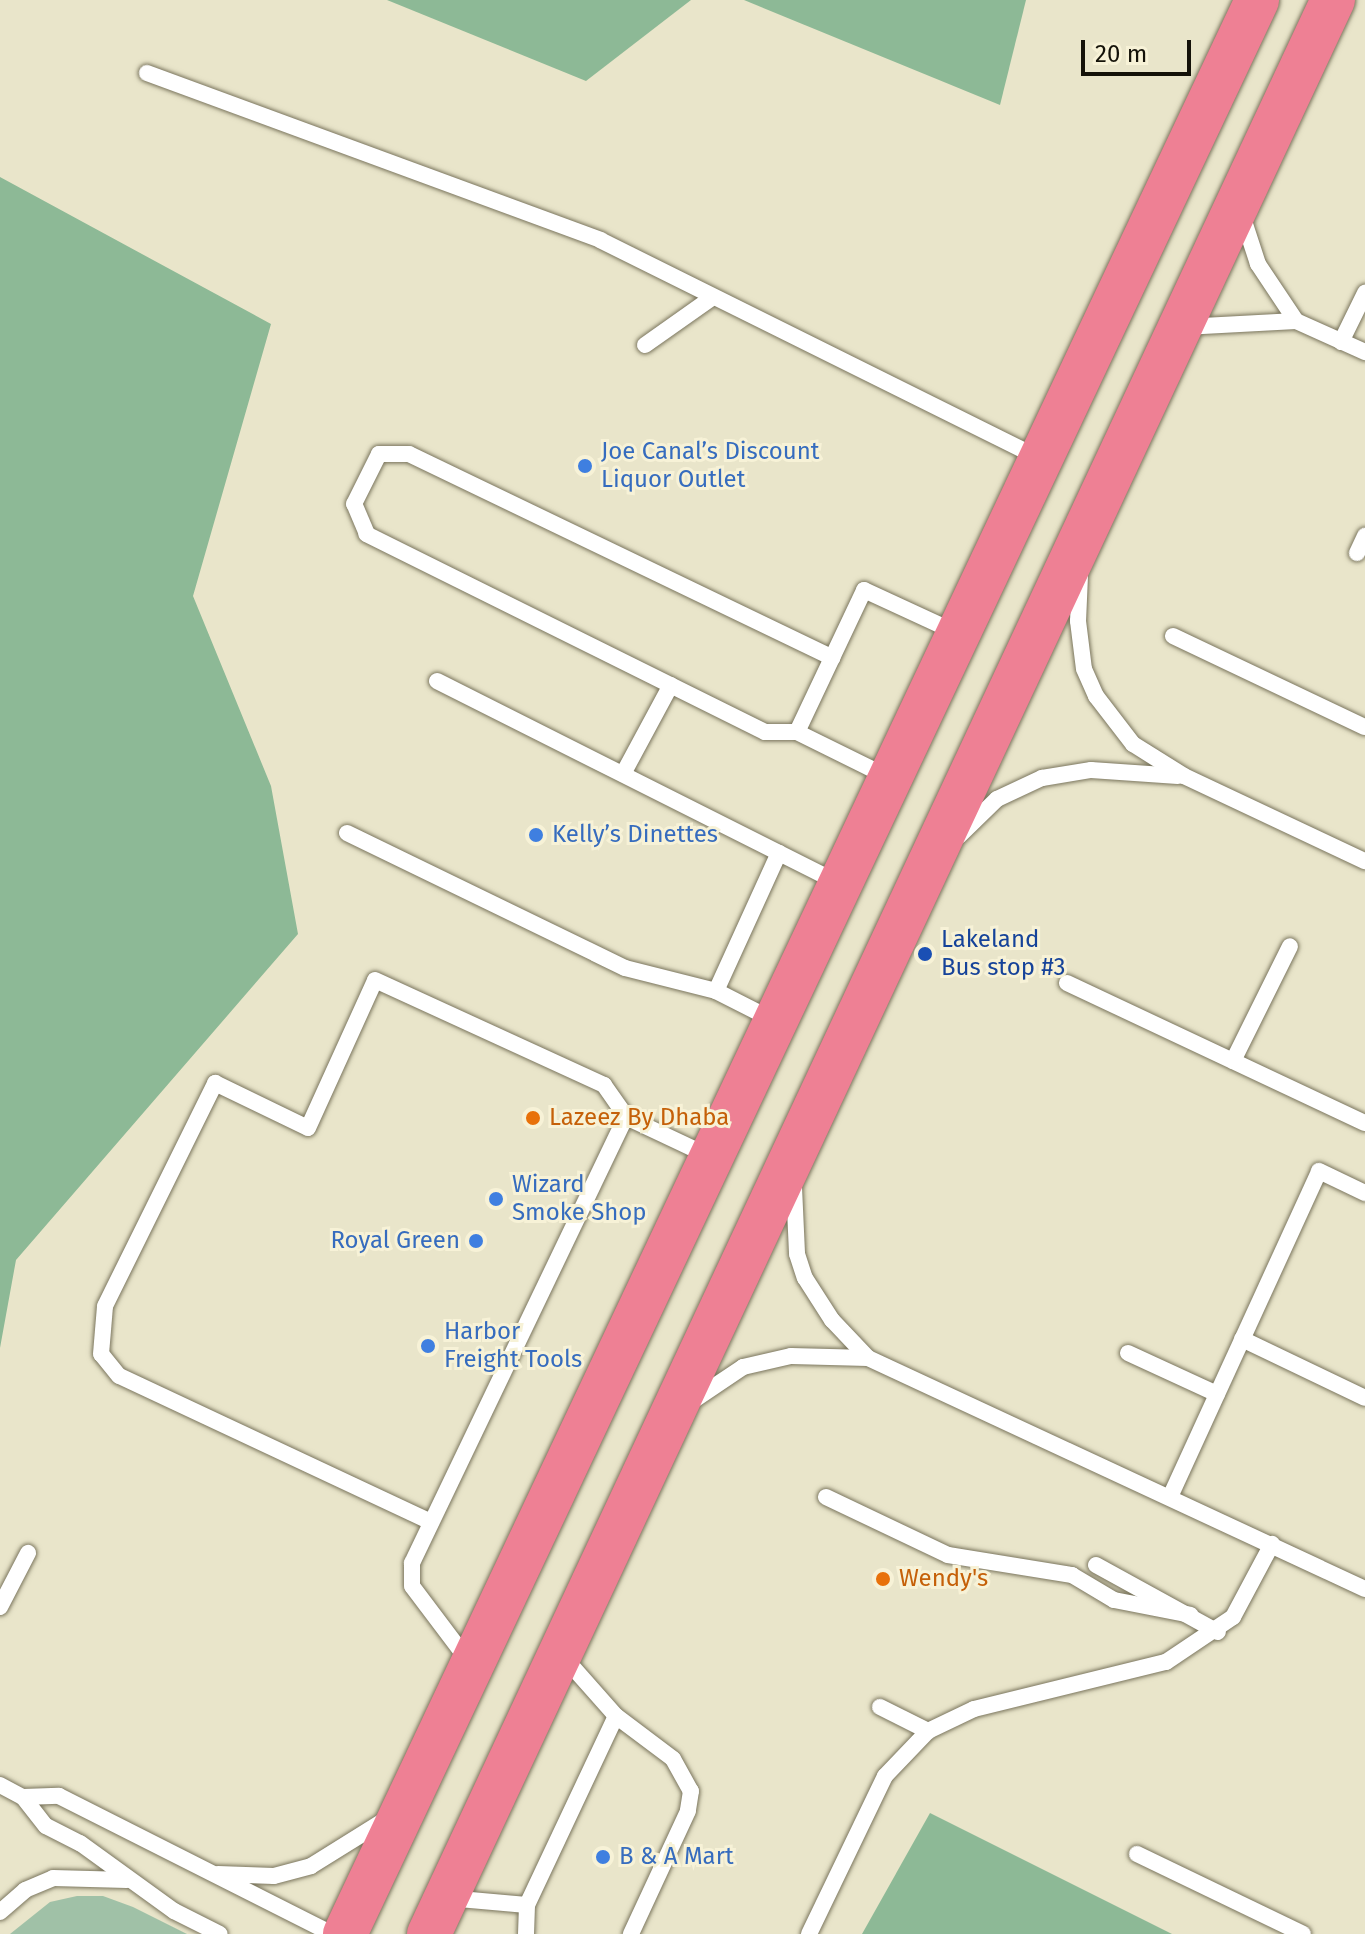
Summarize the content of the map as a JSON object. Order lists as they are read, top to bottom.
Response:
{
  "places": [
    "Joe Canal’s Discount Liquor Outlet",
    "Kelly’s Dinettes",
    "Lakeland Bus stop #3",
    "Lazeez By Dhaba",
    "Wizard Smoke Shop",
    "Royal Green",
    "Harbor Freight Tools",
    "Wendy's",
    "B & A Mart"
  ],
  "scale_bar": "20 m"
}
